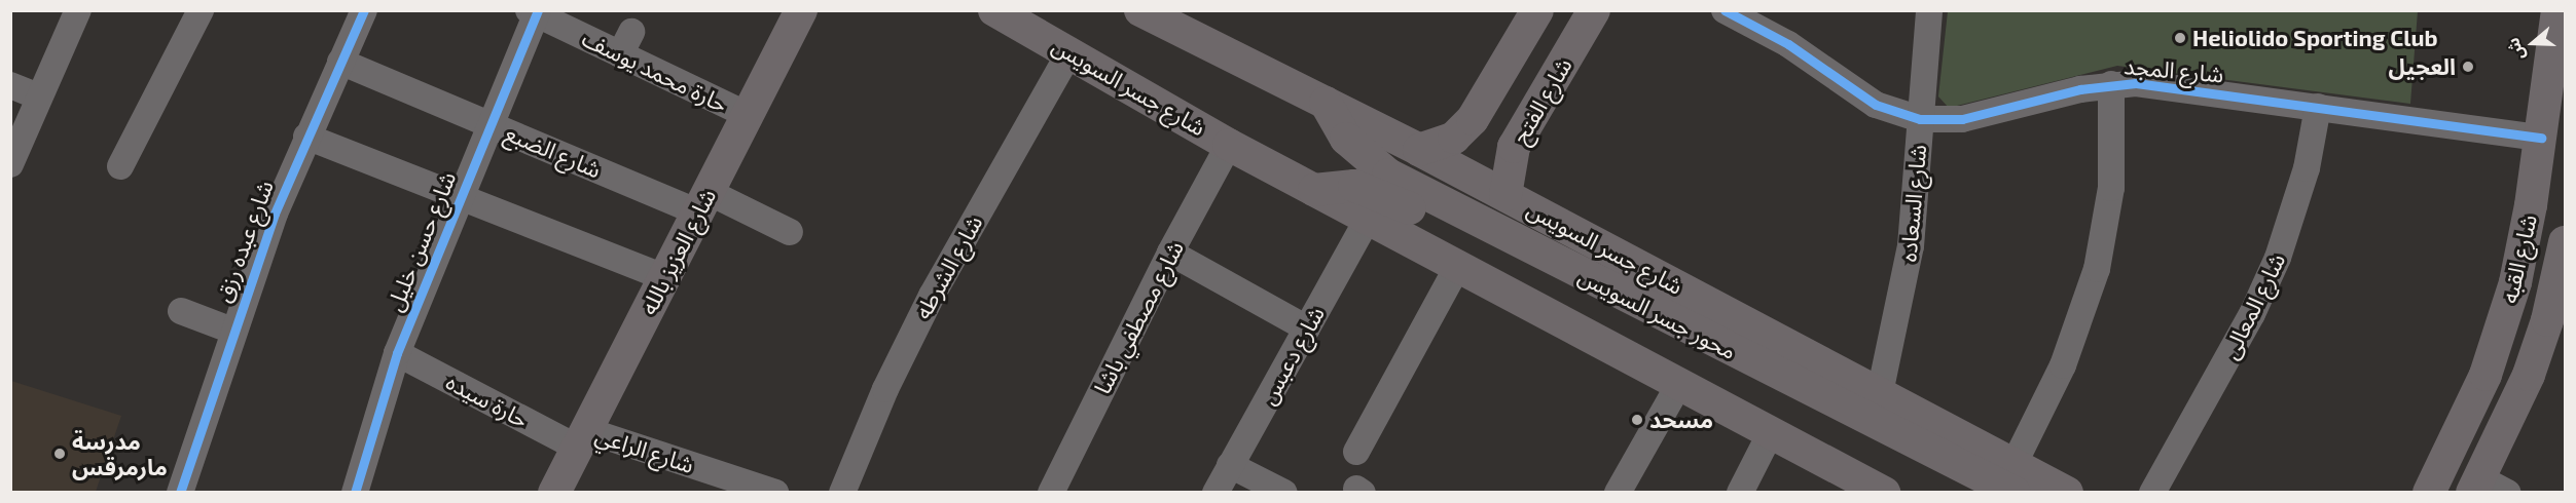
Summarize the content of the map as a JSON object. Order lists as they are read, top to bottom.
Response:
{
  "streets": {
    "main road": [
      "شارع جسر السويس",
      "شارع الفتح",
      "شارع العزيز بالله",
      "شارع القبه",
      "محور جسر السويس"
    ],
    "street": [
      "شارع المجد",
      "حارة محمد يوسف",
      "شارع الضبع",
      "شارع السعاده",
      "شارع عبده رزق",
      "شارع حسن خليل",
      "شارع الشرطه",
      "شارع المعالى",
      "شارع مصطفي باشا",
      "شارع دعبس",
      "حارة سيده",
      "شارع الراعي"
    ]
  },
  "crossings": [
    ["شارع المجد", "شارع جسر السويس"],
    ["شارع المجد", "شارع السعاده"],
    ["شارع المجد", "شارع القبه"],
    ["شارع المجد", "شارع المعالى"],
    ["شارع المجد", "محور جسر السويس"],
    ["حارة محمد يوسف", "شارع حسن خليل"],
    ["حارة محمد يوسف", "شارع العزيز بالله"],
    ["شارع جسر السويس", "شارع الفتح"],
    ["شارع جسر السويس", "شارع السعاده"],
    ["شارع جسر السويس", "شارع الشرطه"],
    ["شارع جسر السويس", "محور جسر السويس"],
    ["شارع جسر السويس", "شارع مصطفي باشا"],
    ["شارع جسر السويس", "شارع دعبس"],
    ["شارع الضبع", "شارع عبده رزق"],
    ["شارع الضبع", "شارع حسن خليل"],
    ["شارع الضبع", "شارع العزيز بالله"],
    ["شارع حسن خليل", "حارة سيده"],
    ["شارع العزيز بالله", "حارة سيده"],
    ["شارع العزيز بالله", "شارع الراعي"],
    ["حارة سيده", "شارع الراعي"]
  ],
  "places": [
    "Heliolido Sporting Club",
    "العجيل",
    "مسحد",
    "مدرسة مارمرقس"
  ],
  "north": "left"
}
